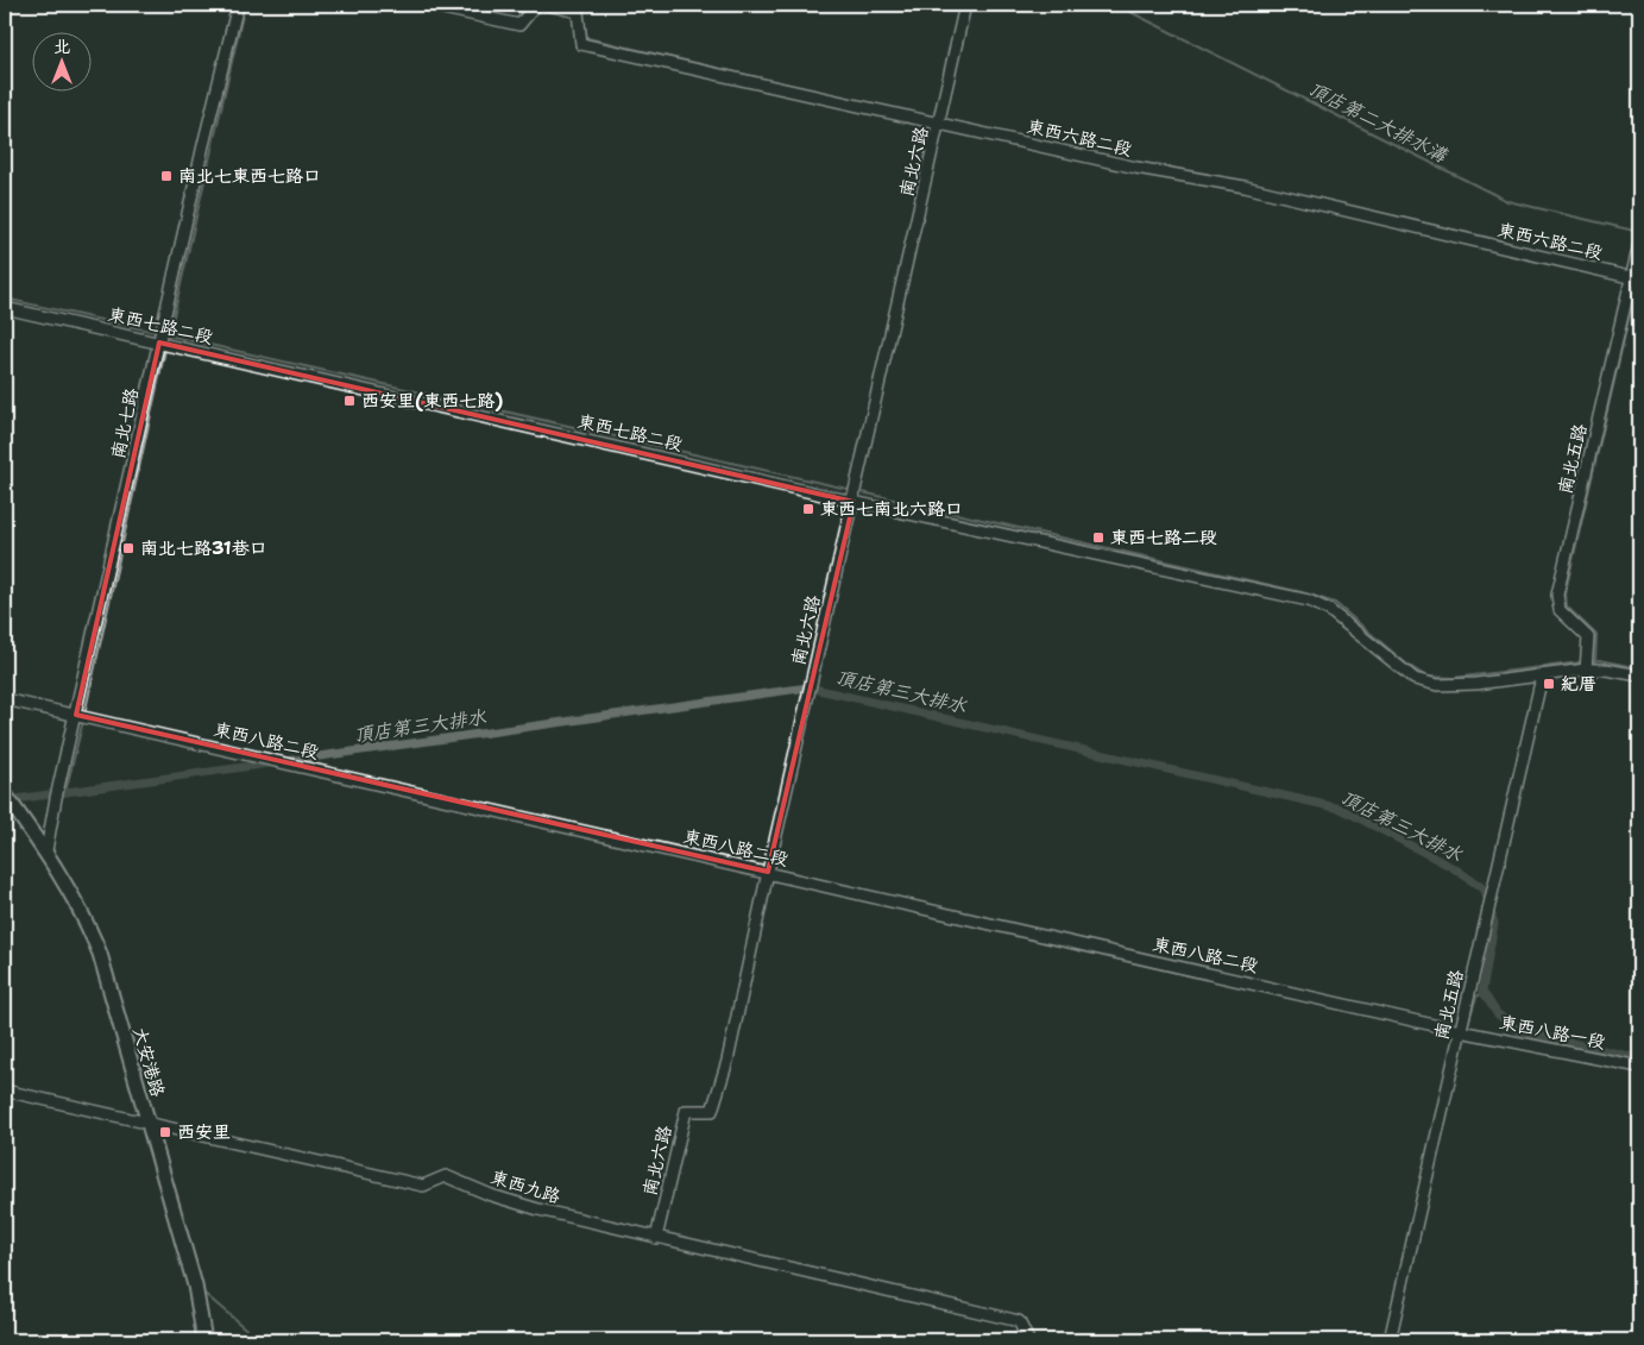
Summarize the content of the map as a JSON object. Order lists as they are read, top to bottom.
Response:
{
  "streets": {
    "main road": ["大安港路"],
    "street": [
      "東西六路二段",
      "南北六路",
      "東西七路二段",
      "南北七路",
      "南北五路",
      "東西八路二段",
      "東西八路一段",
      "東西九路"
    ]
  },
  "crossings": [
    ["東西六路二段", "南北六路"],
    ["東西六路二段", "南北五路"],
    ["南北六路", "東西七路二段"],
    ["南北六路", "東西八路二段"],
    ["南北六路", "東西九路"],
    ["東西七路二段", "南北七路"],
    ["東西七路二段", "南北五路"],
    ["南北七路", "東西八路二段"],
    ["南北七路", "大安港路"],
    ["南北五路", "東西八路二段"],
    ["南北五路", "東西八路一段"],
    ["東西八路二段", "東西八路一段"],
    ["大安港路", "東西九路"]
  ],
  "water": ["頂店第二大排水溝", "頂店第三大排水"],
  "places": {
    "transit": [
      "南北七東西七路口",
      "西安里(東西七路)",
      "東西七南北六路口",
      "東西七路二段",
      "南北七路31巷口",
      "紀厝",
      "西安里"
    ]
  },
  "north": "top"
}
